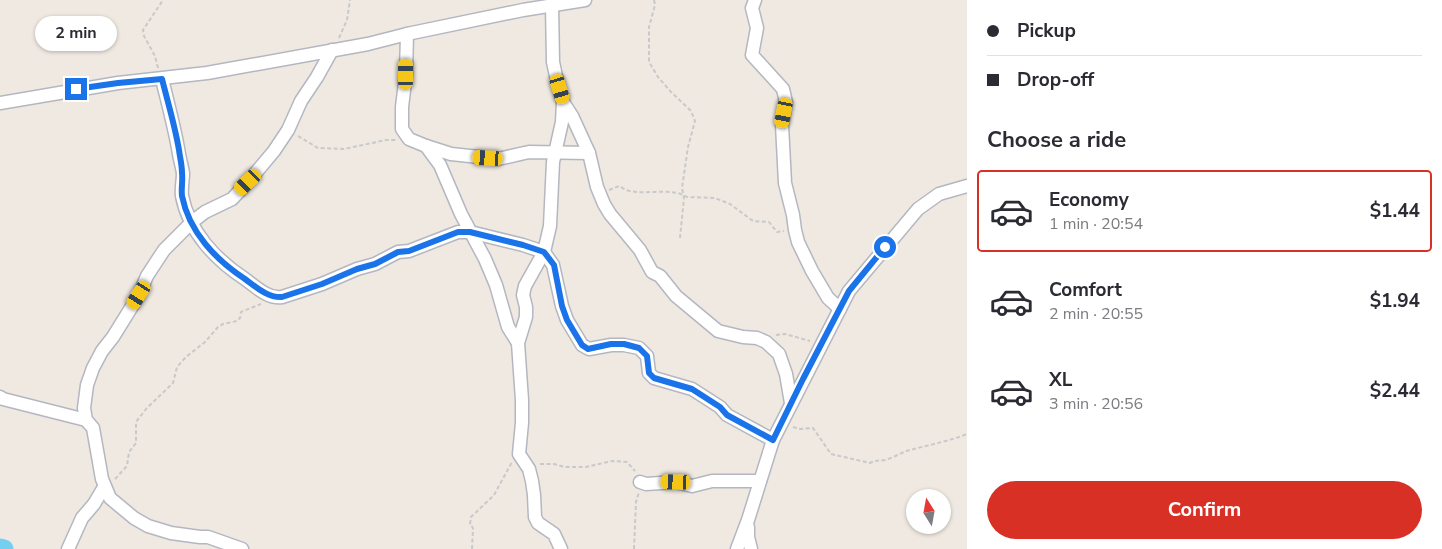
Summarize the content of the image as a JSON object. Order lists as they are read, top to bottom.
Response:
{
  "north": "top",
  "page": {
    "banner": ["Pickup", "Drop-off"],
    "bubble": "2 min",
    "heading": "Choose a ride",
    "list": [
      {
        "name": "Economy",
        "note": "1 min · 20:54",
        "value": "$1.44"
      },
      {
        "name": "Comfort",
        "note": "2 min · 20:55",
        "value": "$1.94"
      },
      {
        "name": "XL",
        "note": "3 min · 20:56",
        "value": "$2.44"
      }
    ],
    "buttons": "Confirm"
  }
}
